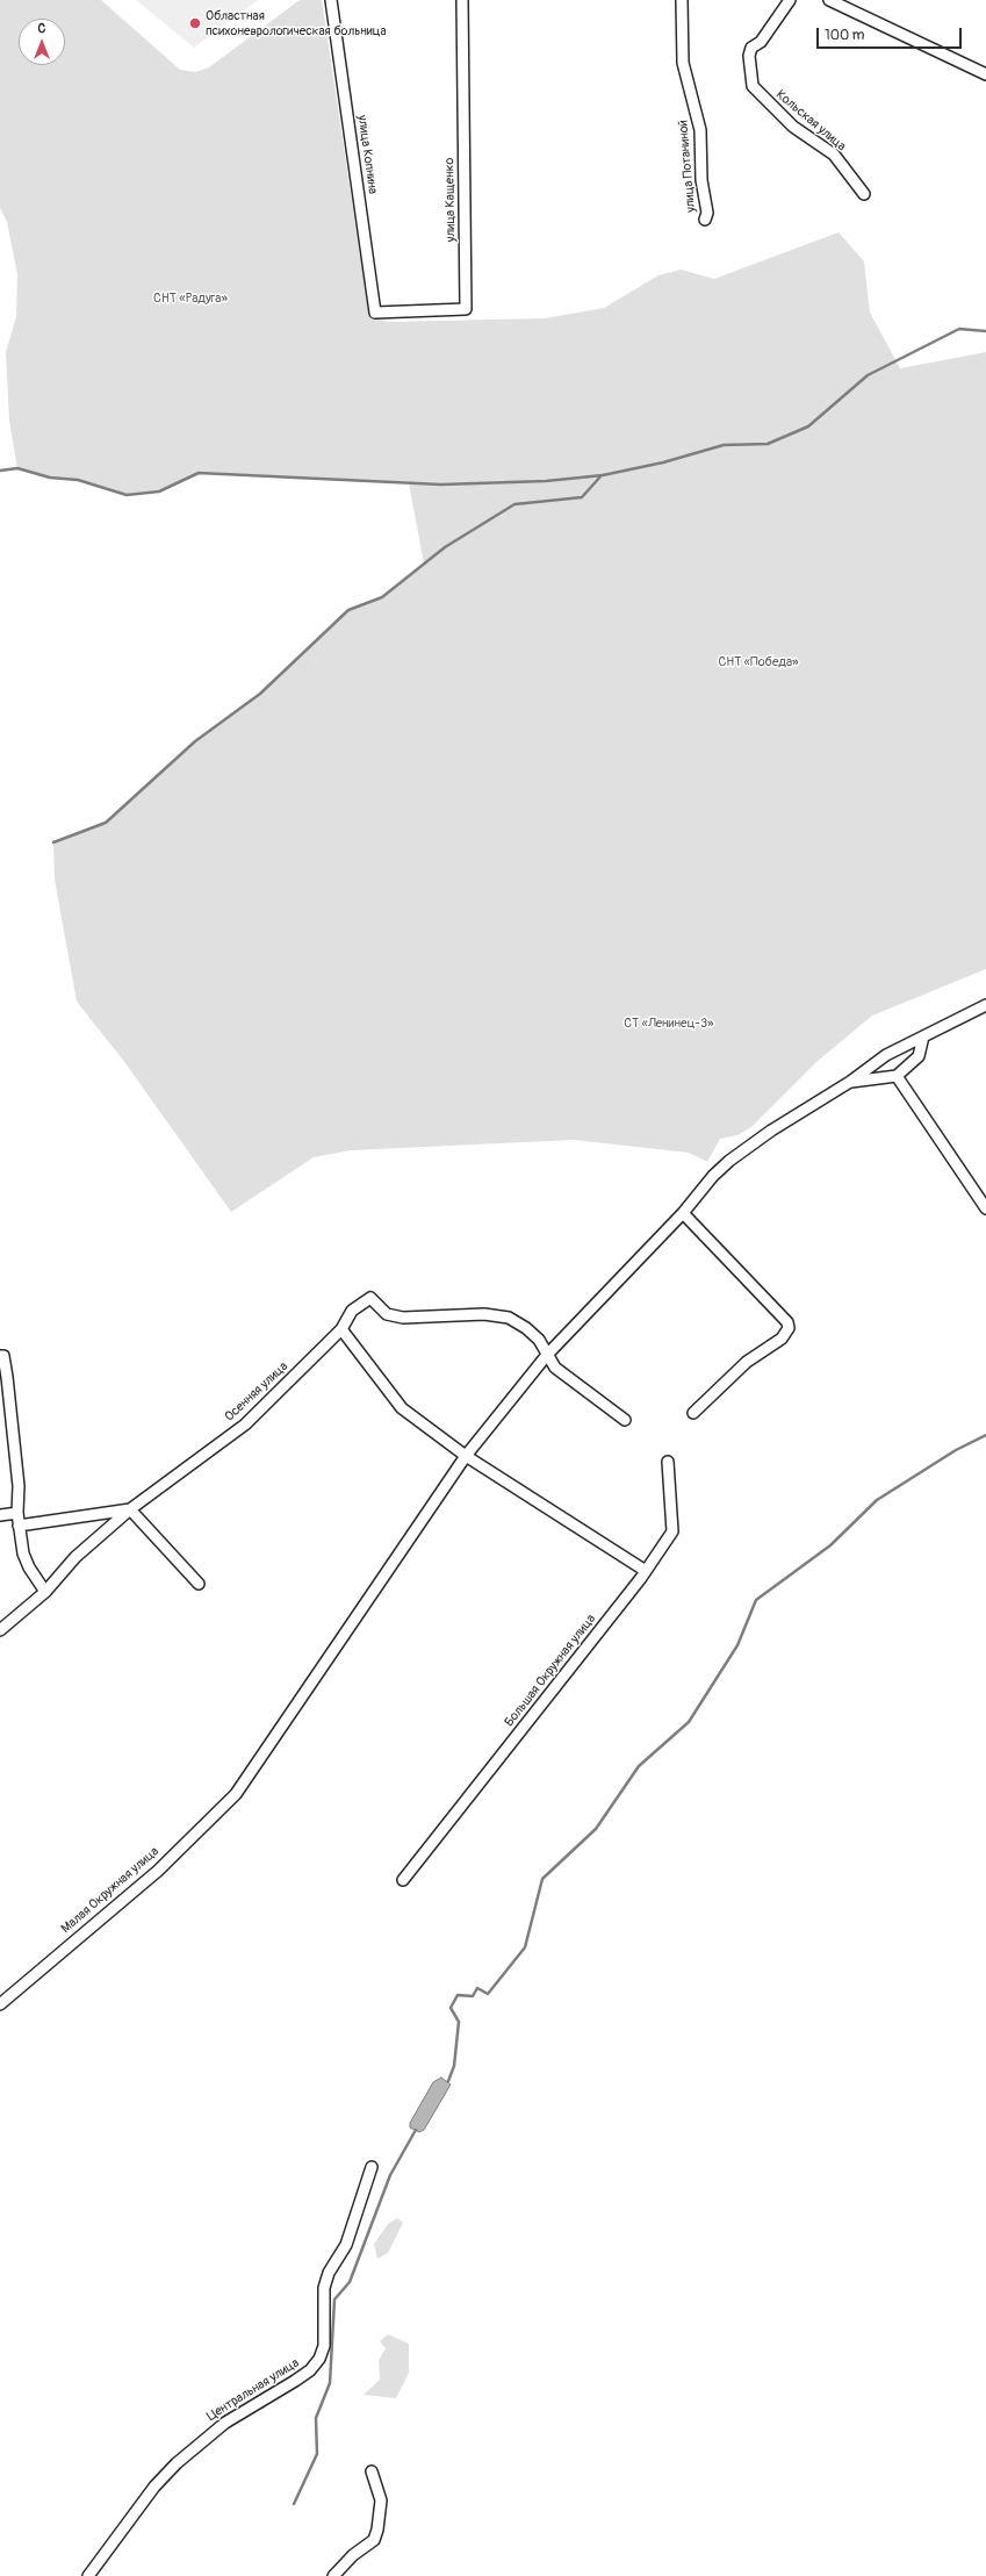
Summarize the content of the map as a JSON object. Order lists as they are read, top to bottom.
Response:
{
  "streets": {
    "street": [
      "Кольская улица",
      "улица Копнина",
      "улица Потаниной",
      "улица Кащенко",
      "Осенняя улица",
      "Большая Окружная улица",
      "Малая Окружная улица",
      "Центральная улица"
    ]
  },
  "crossings": [
    ["улица Копнина", "улица Кащенко"],
    ["Осенняя улица", "Малая Окружная улица"]
  ],
  "parks": ["СНТ «Радуга»", "СНТ «Победа»", "СТ «Ленинец-3»"],
  "places": ["Областная психоневрологическая больница"],
  "scale_bar": "100 m",
  "north": "top"
}
